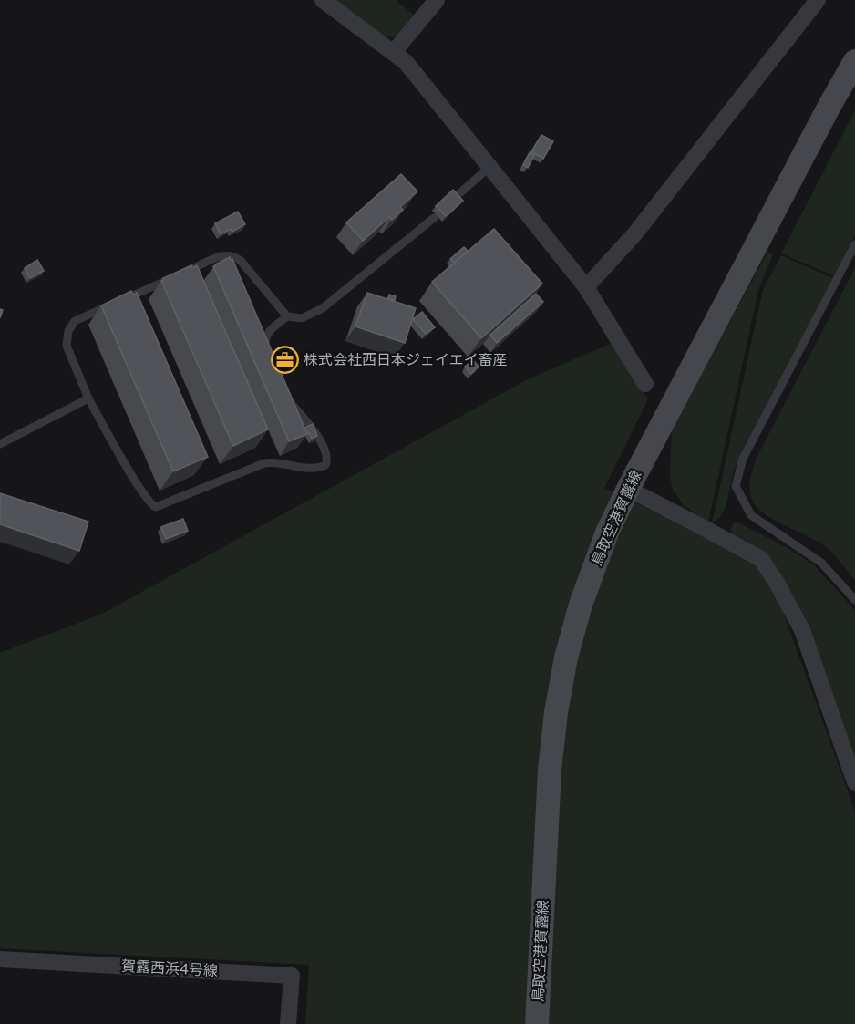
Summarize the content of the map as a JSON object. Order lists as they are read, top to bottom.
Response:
{
  "streets": {
    "main road": ["鳥取空港賀露線"],
    "street": ["賀露西浜4号線"]
  },
  "places": {
    "office": ["株式会社西日本ジェイエイ畜産"]
  }
}
